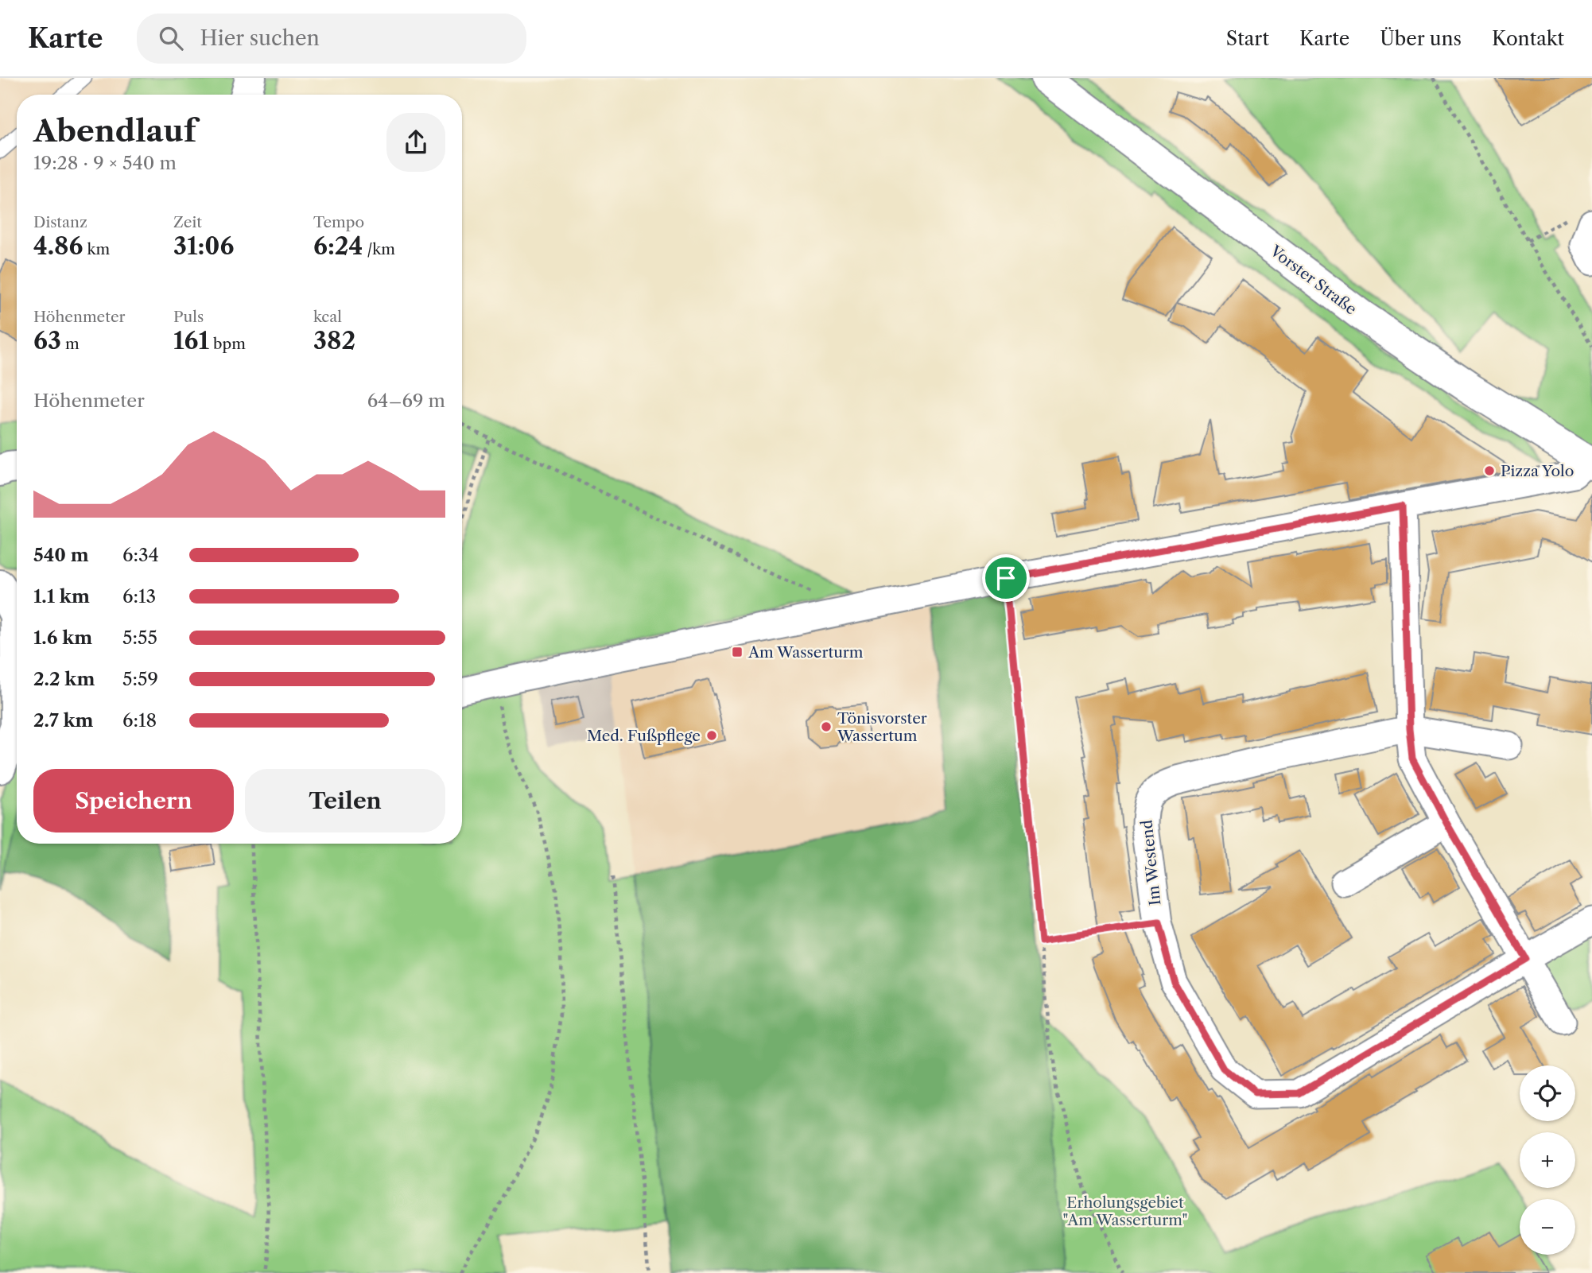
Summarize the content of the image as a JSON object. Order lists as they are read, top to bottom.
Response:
{
  "streets": {
    "street": ["Vorster Straße", "Im Westend"]
  },
  "parks": ["Erholungsgebiet \"Am Wasserturm\""],
  "places": {
    "other": ["Pizza Yolo", "Tönisvorster Wassertum", "Med. Fußpflege"],
    "transit": ["Am Wasserturm"]
  },
  "page": {
    "header": "Karte",
    "search": "Hier suchen",
    "nav": [
      "Start",
      "Karte",
      "Über uns",
      "Kontakt"
    ],
    "heading": ["Abendlauf", "19:28 · 9 × 540 m"],
    "stats": [
      ["Distanz", "4.86 km"],
      ["Zeit", "31:06"],
      ["Tempo", "6:24 /km"],
      ["Höhenmeter", "63 m"],
      ["Puls", "161 bpm"],
      ["kcal", "382"]
    ],
    "chart": ["Höhenmeter", "64–69 m"],
    "list": [
      {
        "name": "540 m",
        "note": "6:34"
      },
      {
        "name": "1.1 km",
        "note": "6:13"
      },
      {
        "name": "1.6 km",
        "note": "5:55"
      },
      {
        "name": "2.2 km",
        "note": "5:59"
      },
      {
        "name": "2.7 km",
        "note": "6:18"
      }
    ],
    "buttons": ["Speichern", "Teilen"],
    "map_buttons": ["+", "−"]
  }
}
